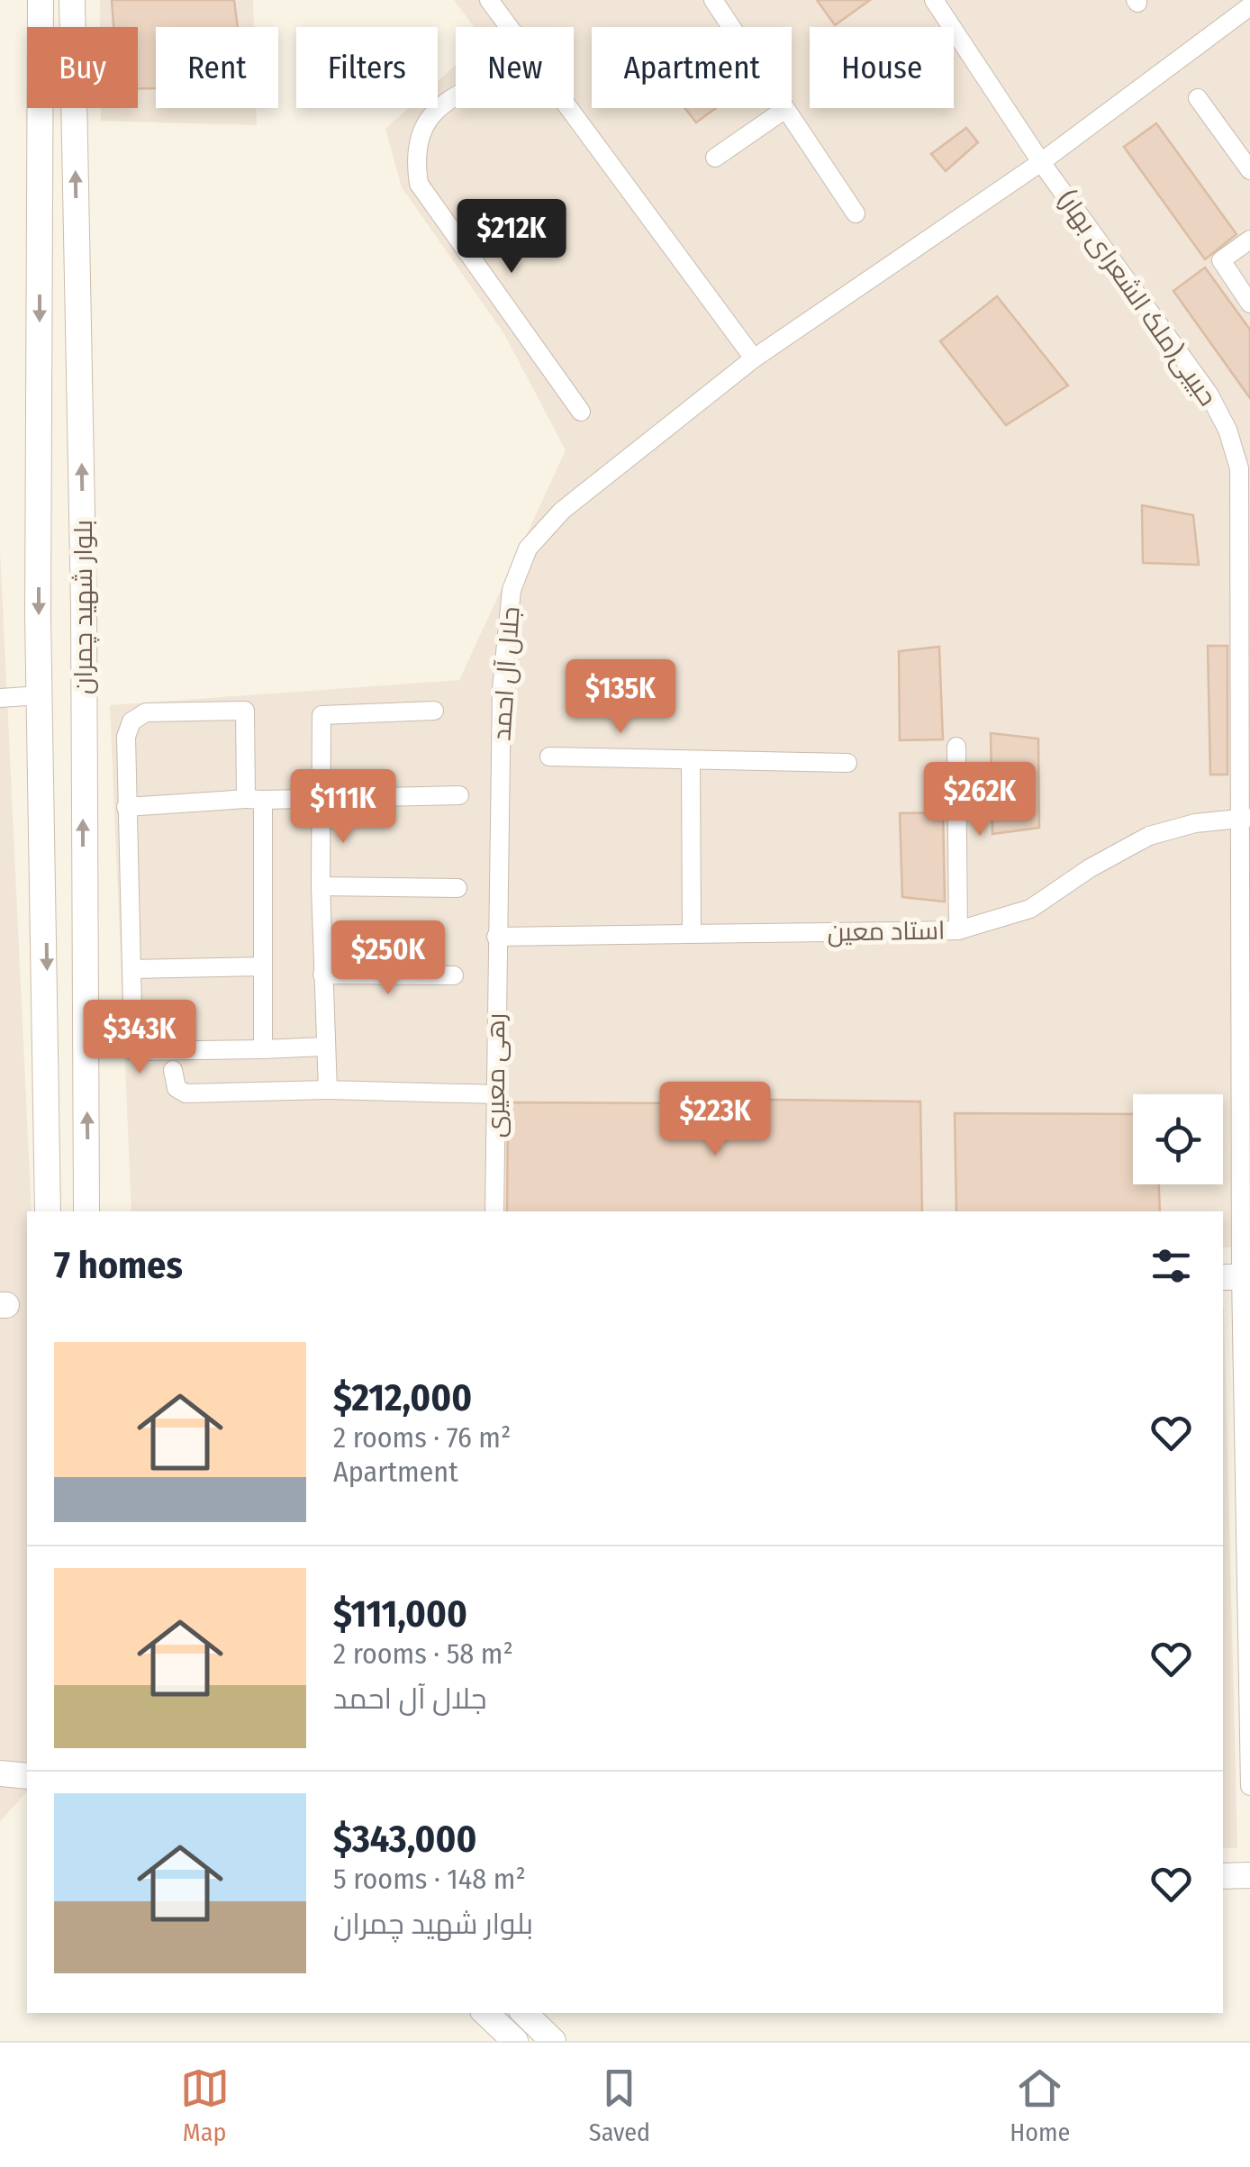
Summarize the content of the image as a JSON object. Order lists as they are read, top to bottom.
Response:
{
  "streets": {
    "main road": ["بلوار شهید چمران"],
    "street": [
      "حبیبی(ملک الشعرای بهار)",
      "جلال آل احمد",
      "استاد معین",
      "رهی معیری"
    ]
  },
  "crossings": [
    ["حبیبی(ملک الشعرای بهار)", "جلال آل احمد"],
    ["حبیبی(ملک الشعرای بهار)", "استاد معین"],
    ["جلال آل احمد", "استاد معین"],
    ["جلال آل احمد", "رهی معیری"],
    ["استاد معین", "رهی معیری"]
  ],
  "page": {
    "chip": [
      "Buy",
      "Rent",
      "Filters",
      "New",
      "Apartment",
      "House"
    ],
    "price": [
      "$212K",
      "$135K",
      "$262K",
      "$111K",
      "$250K",
      "$343K",
      "$223K"
    ],
    "heading": "7 homes",
    "list": [
      {
        "name": "$212,000",
        "note": "2 rooms · 76 m² · Apartment"
      },
      {
        "name": "$111,000",
        "note": "2 rooms · 58 m² · جلال آل احمد"
      },
      {
        "name": "$343,000",
        "note": "5 rooms · 148 m² · بلوار شهید چمران"
      }
    ],
    "tabs": ["Map", "Saved", "Home"]
  }
}
